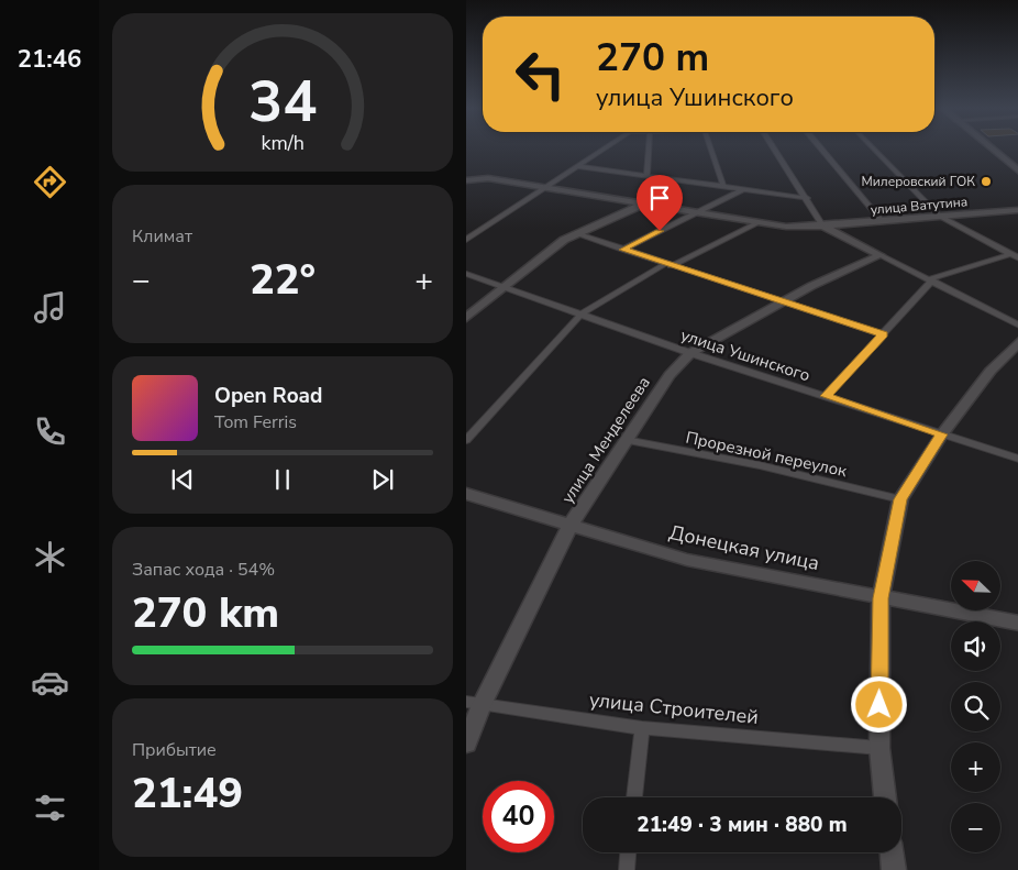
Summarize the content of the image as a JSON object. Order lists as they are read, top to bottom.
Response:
{
  "streets": {
    "street": [
      "улица Ватутина",
      "улица Ушинского",
      "улица Менделеева",
      "Прорезной переулок",
      "Донецкая улица",
      "улица Строителей"
    ]
  },
  "crossings": [
    ["улица Ушинского", "улица Менделеева"],
    ["улица Менделеева", "Прорезной переулок"],
    ["улица Менделеева", "Донецкая улица"],
    ["улица Менделеева", "улица Строителей"]
  ],
  "places": ["Милеровский ГОК"],
  "north": "top left",
  "page": {
    "tabs": "21:46",
    "turn": ["270 m", "улица Ушинского"],
    "tile": [
      "Климат",
      ["Запас хода · 54%", "270 km"],
      ["Прибытие", "21:49"]
    ],
    "heat": ["−", "22°", "+"],
    "song": ["Open Road", "Tom Ferris"],
    "map_buttons": ["+", "−"],
    "limit": "40",
    "trip": "21:49 · 3 мин · 880 m",
    "gauge": ["34", "km/h"]
  }
}
